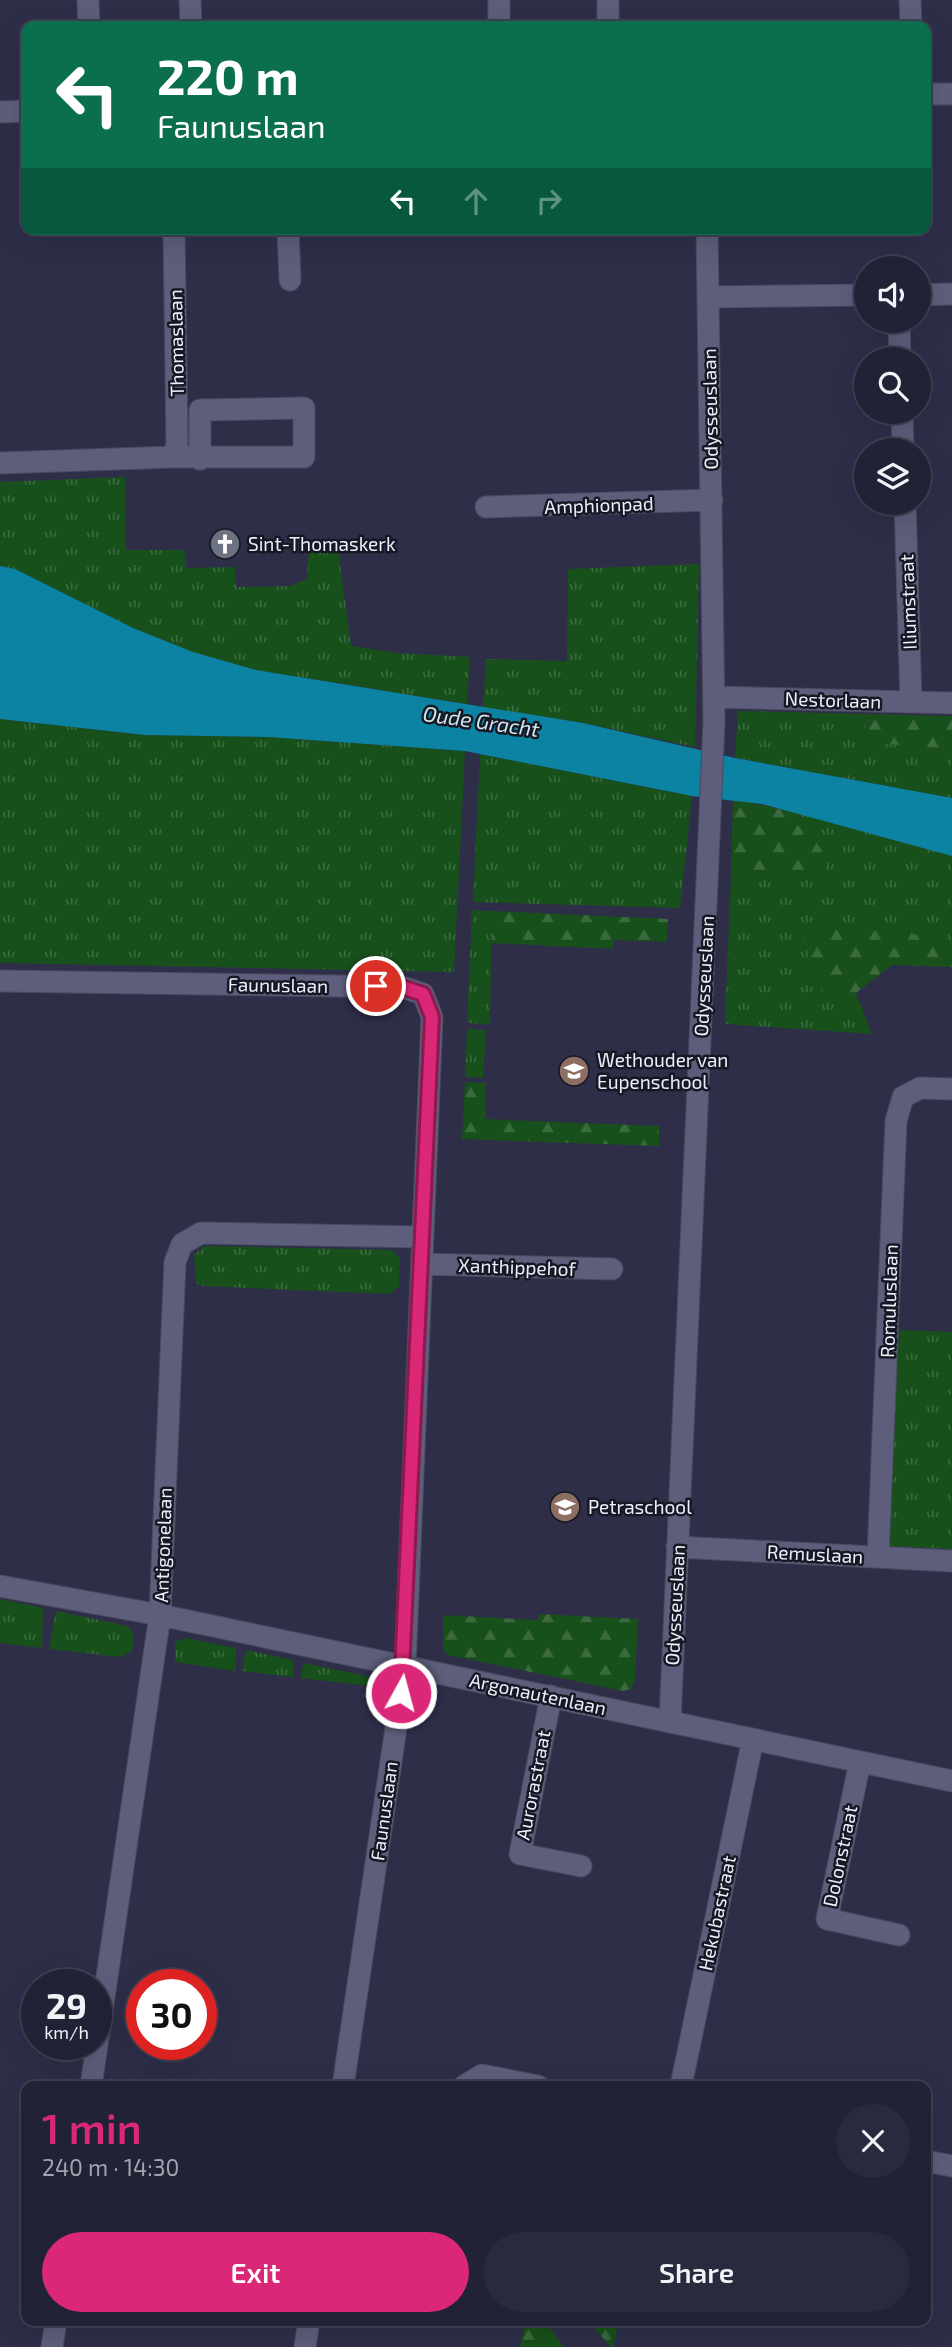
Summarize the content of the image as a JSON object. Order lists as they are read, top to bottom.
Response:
{
  "streets": {
    "street": [
      "Thomaslaan",
      "Odysseuslaan",
      "Amphionpad",
      "Iliumstraat",
      "Nestorlaan",
      "Faunuslaan",
      "Xanthippehof",
      "Romuluslaan",
      "Antigonelaan",
      "Remuslaan",
      "Argonautenlaan",
      "Aurorastraat",
      "Dolonstraat",
      "Hekubastraat"
    ]
  },
  "crossings": [
    ["Odysseuslaan", "Amphionpad"],
    ["Odysseuslaan", "Nestorlaan"],
    ["Odysseuslaan", "Remuslaan"],
    ["Odysseuslaan", "Argonautenlaan"],
    ["Iliumstraat", "Nestorlaan"],
    ["Faunuslaan", "Xanthippehof"],
    ["Faunuslaan", "Antigonelaan"],
    ["Faunuslaan", "Argonautenlaan"],
    ["Romuluslaan", "Remuslaan"],
    ["Antigonelaan", "Argonautenlaan"],
    ["Argonautenlaan", "Aurorastraat"],
    ["Argonautenlaan", "Dolonstraat"],
    ["Argonautenlaan", "Hekubastraat"]
  ],
  "water": ["Oude Gracht"],
  "places": {
    "church": ["Sint-Thomaskerk"],
    "school or university": ["Wethouder van Eupenschool", "Petraschool"]
  },
  "page": {
    "turn": ["220 m", "Faunuslaan"],
    "speed": "29 km/h",
    "limit": "30",
    "heading": ["1 min", "240 m · 14:30"],
    "buttons": ["Exit", "Share"]
  }
}
